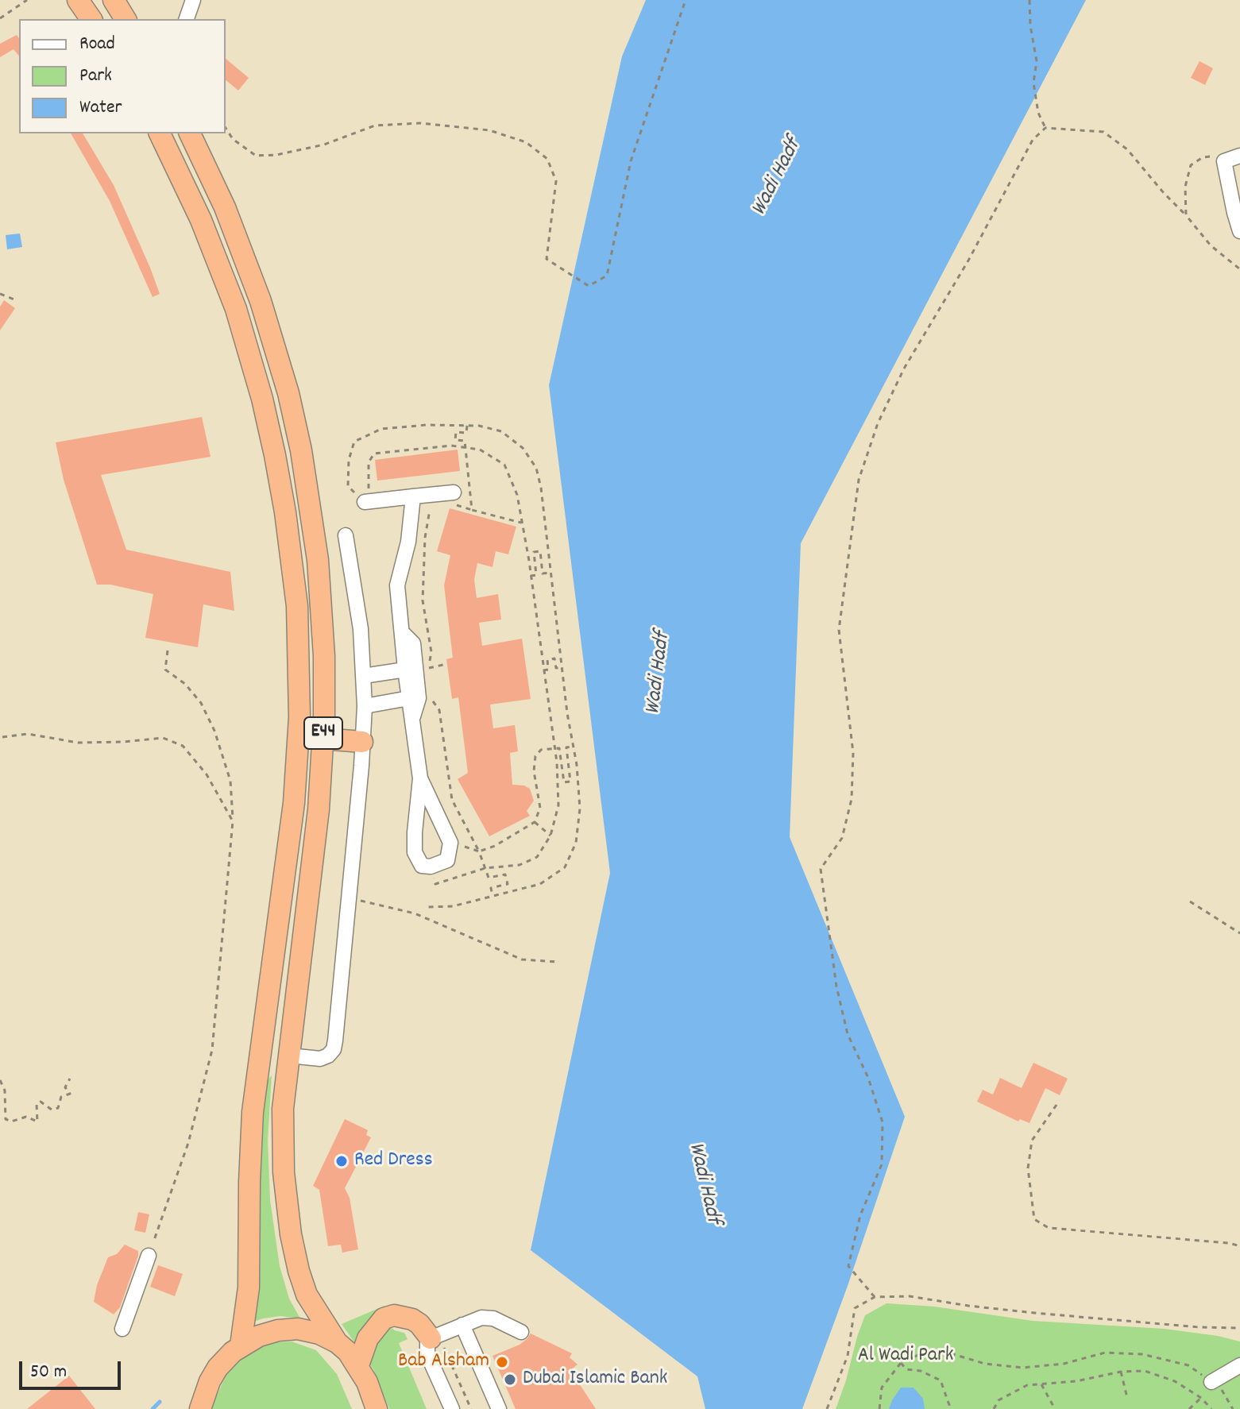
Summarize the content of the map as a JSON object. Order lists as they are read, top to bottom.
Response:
{
  "streets": {
    "highway": ["E44"]
  },
  "water": ["Wadi Hadf"],
  "parks": ["Al Wadi Park"],
  "places": ["Red Dress", "Bab Alsham", "Dubai Islamic Bank"],
  "legend": ["Road", "Park", "Water"],
  "scale_bar": "50 m"
}
